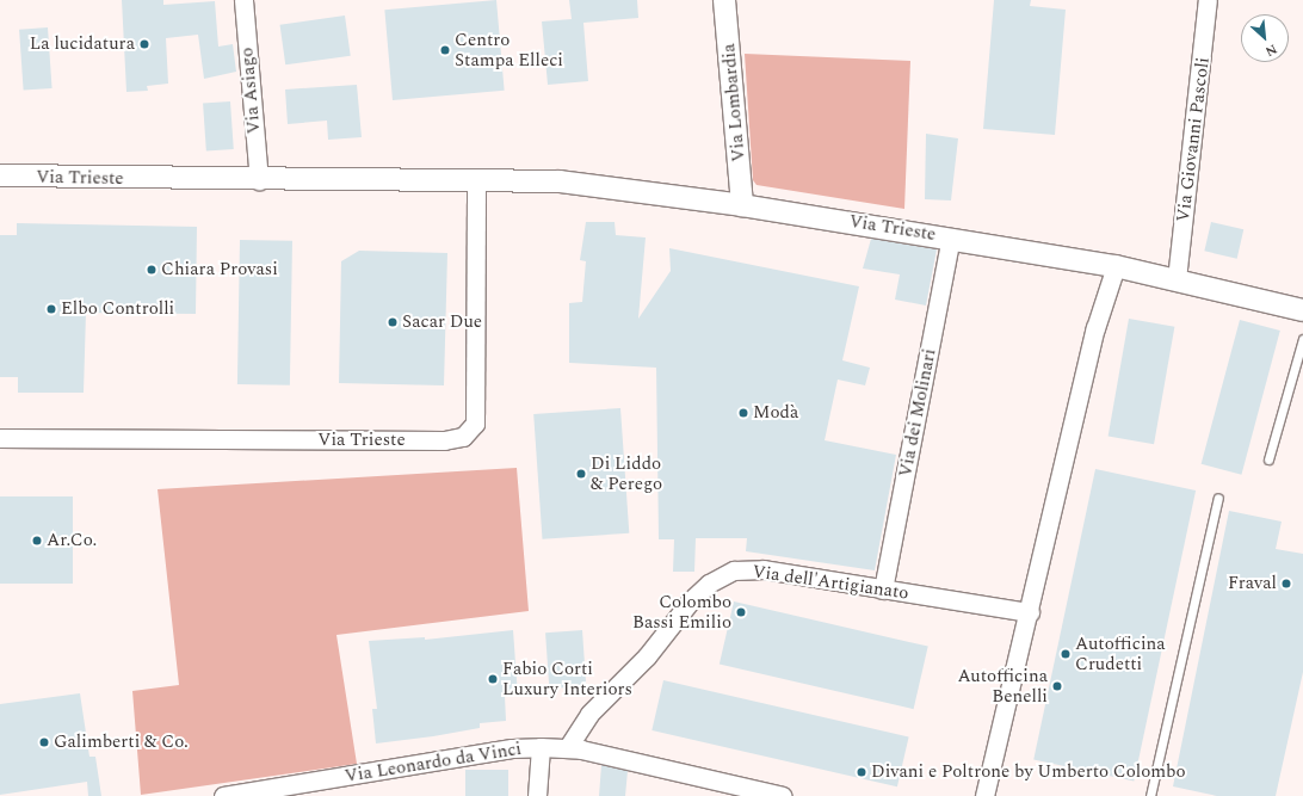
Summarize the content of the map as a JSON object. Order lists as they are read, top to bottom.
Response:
{
  "streets": {
    "street": [
      "Via Asiago",
      "Via Lombardia",
      "Via Giovanni Pascoli",
      "Via Trieste",
      "Via dei Molinari",
      "Via dell'Artigianato",
      "Via Leonardo da Vinci"
    ]
  },
  "crossings": [
    ["Via Asiago", "Via Trieste"],
    ["Via Lombardia", "Via Trieste"],
    ["Via Giovanni Pascoli", "Via Trieste"],
    ["Via Trieste", "Via dei Molinari"],
    ["Via dei Molinari", "Via dell'Artigianato"],
    ["Via dell'Artigianato", "Via Leonardo da Vinci"]
  ],
  "places": [
    "La lucidatura",
    "Centro Stampa Elleci",
    "Chiara Provasi",
    "Elbo Controlli",
    "Sacar Due",
    "Modà",
    "Di Liddo & Perego",
    "Ar.Co.",
    "Fraval",
    "Colombo Bassi Emilio",
    "Autofficina Crudetti",
    "Fabio Corti Luxury Interiors",
    "Autofficina Benelli",
    "Galimberti & Co.",
    "Divani e Poltrone by Umberto Colombo"
  ],
  "north": "bottom right"
}
